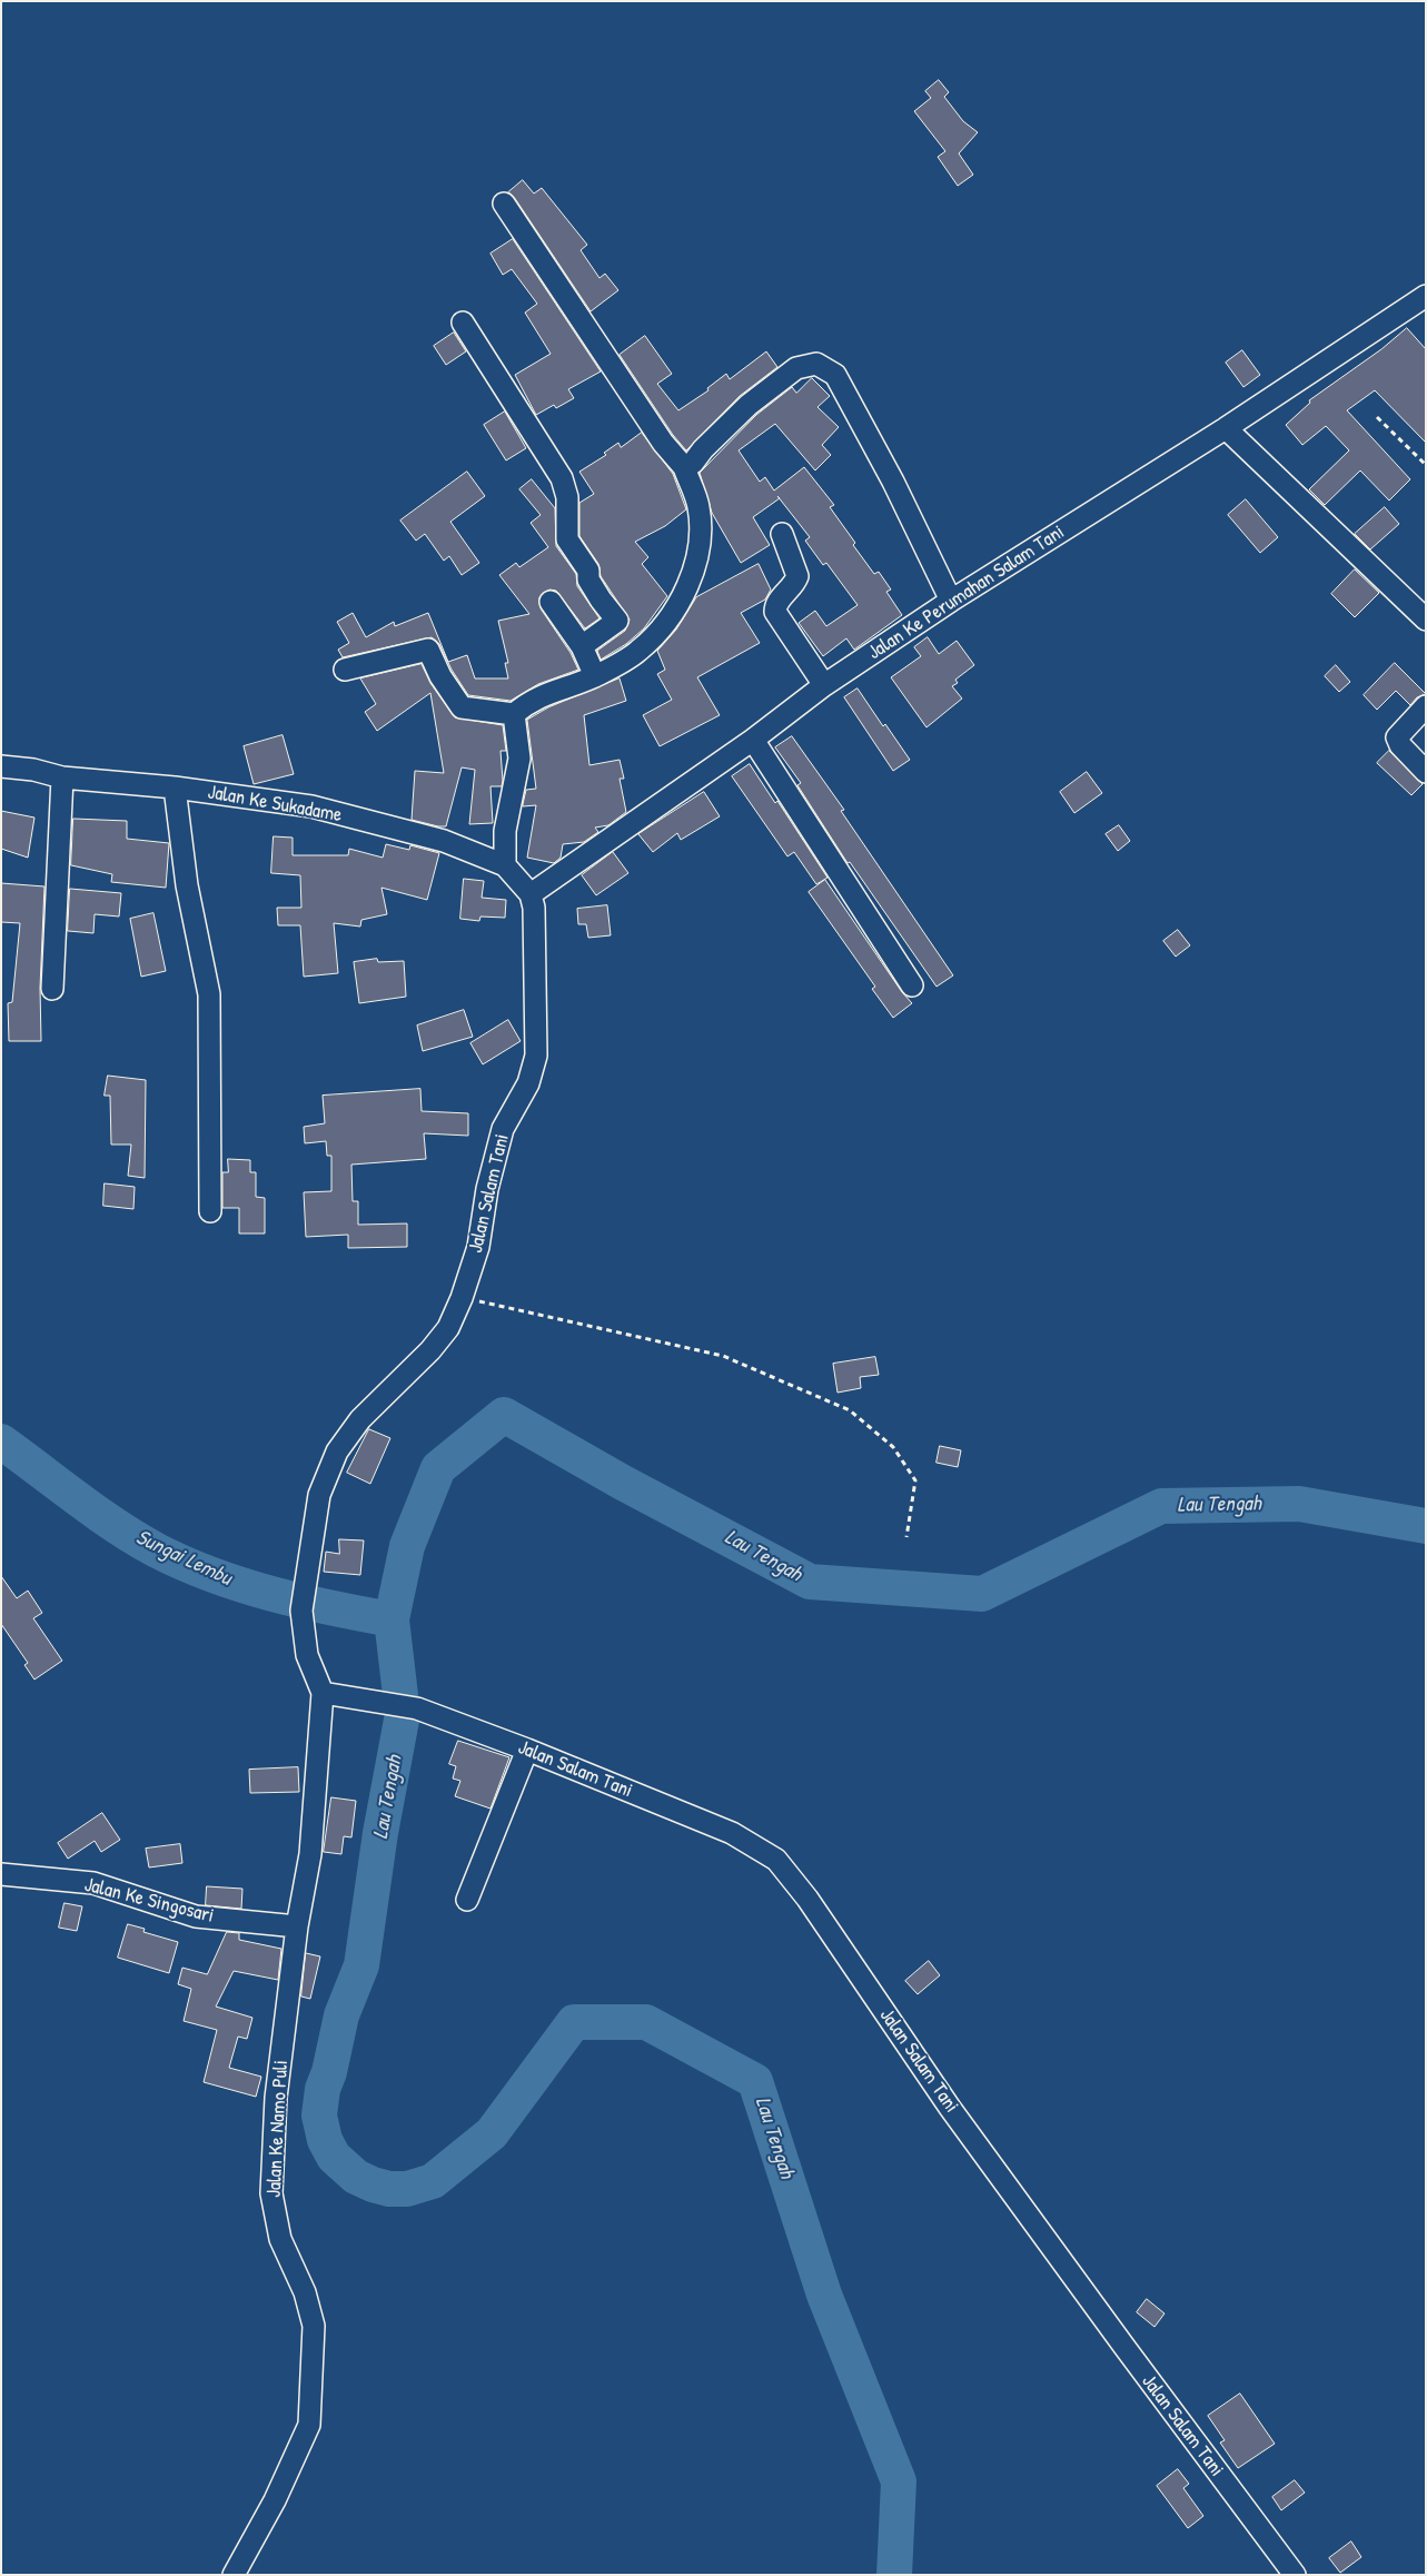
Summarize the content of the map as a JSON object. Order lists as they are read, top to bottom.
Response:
{
  "streets": {
    "street": [
      "Jalan Ke Perumahan Salam Tani",
      "Jalan Ke Sukadame",
      "Jalan Salam Tani",
      "Jalan Ke Singosari",
      "Jalan Ke Namo Puli"
    ]
  },
  "crossings": [
    ["Jalan Ke Perumahan Salam Tani", "Jalan Ke Sukadame"],
    ["Jalan Ke Perumahan Salam Tani", "Jalan Salam Tani"],
    ["Jalan Ke Sukadame", "Jalan Salam Tani"],
    ["Jalan Salam Tani", "Jalan Ke Namo Puli"],
    ["Jalan Ke Singosari", "Jalan Ke Namo Puli"]
  ],
  "water": ["Lau Tengah", "Sungai Lembu"]
}
